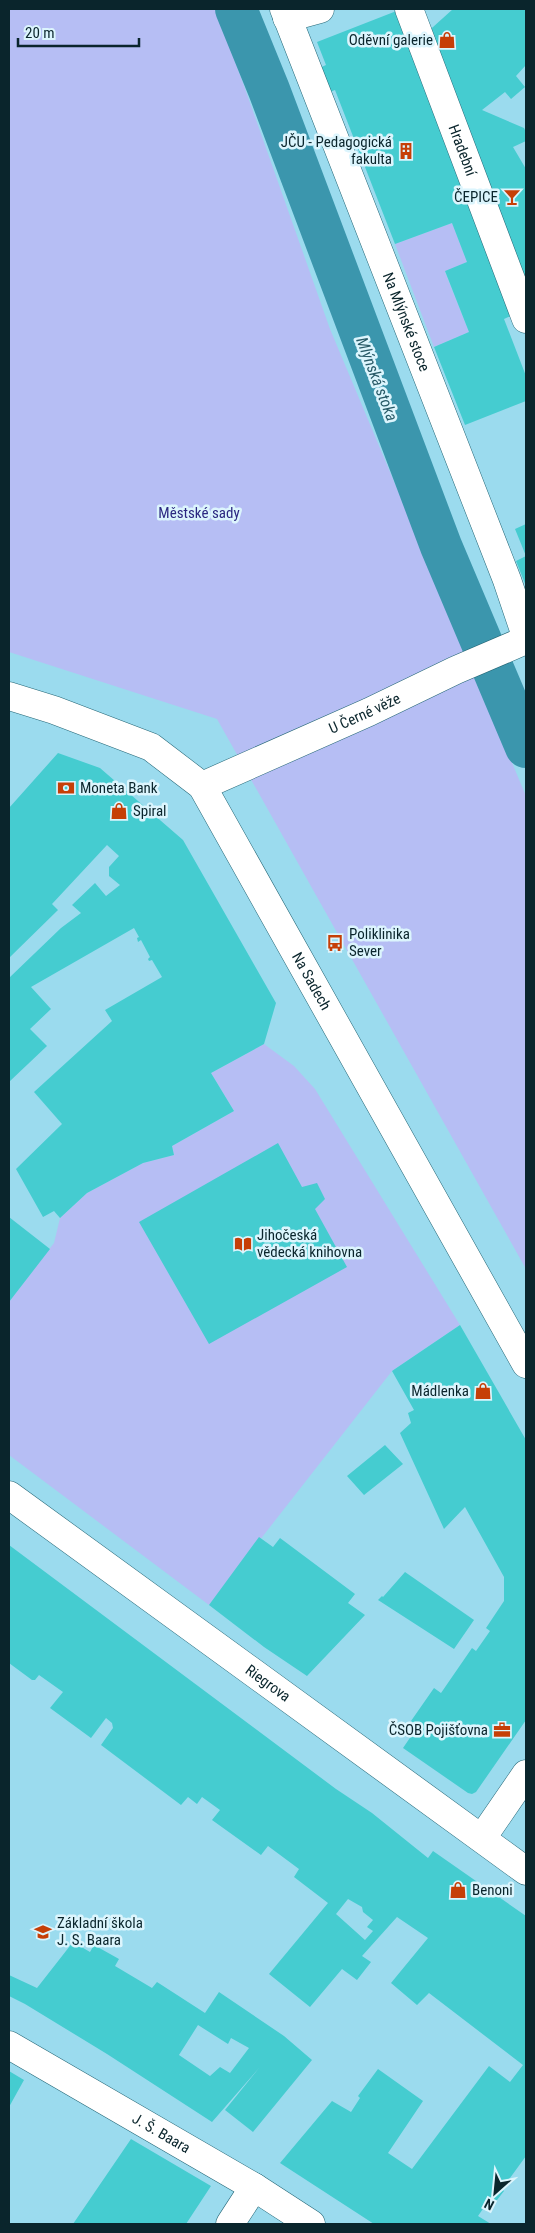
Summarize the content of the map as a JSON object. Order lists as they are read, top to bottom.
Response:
{
  "streets": {
    "street": [
      "Hradební",
      "Na Mlýnské stoce",
      "U Černé věže",
      "Na Sadech",
      "Riegrova",
      "J. Š. Baara"
    ]
  },
  "crossings": [
    ["Na Mlýnské stoce", "U Černé věže"],
    ["U Černé věže", "Na Sadech"]
  ],
  "water": ["Mlýnská stoka"],
  "parks": ["Městské sady"],
  "places": {
    "shop": [
      "Oděvní galerie",
      "Spiral",
      "Mádlenka",
      "Benoni"
    ],
    "building": ["JČU - Pedagogická fakulta"],
    "bar": ["ČEPICE"],
    "bank": ["Moneta Bank"],
    "bus stop": ["Poliklinika Sever"],
    "library": ["Jihočeská vědecká knihovna"],
    "office": ["ČSOB Pojišťovna"],
    "school or university": ["Základní škola J. S. Baara"]
  },
  "scale_bar": "20 m",
  "north": "bottom left"
}
